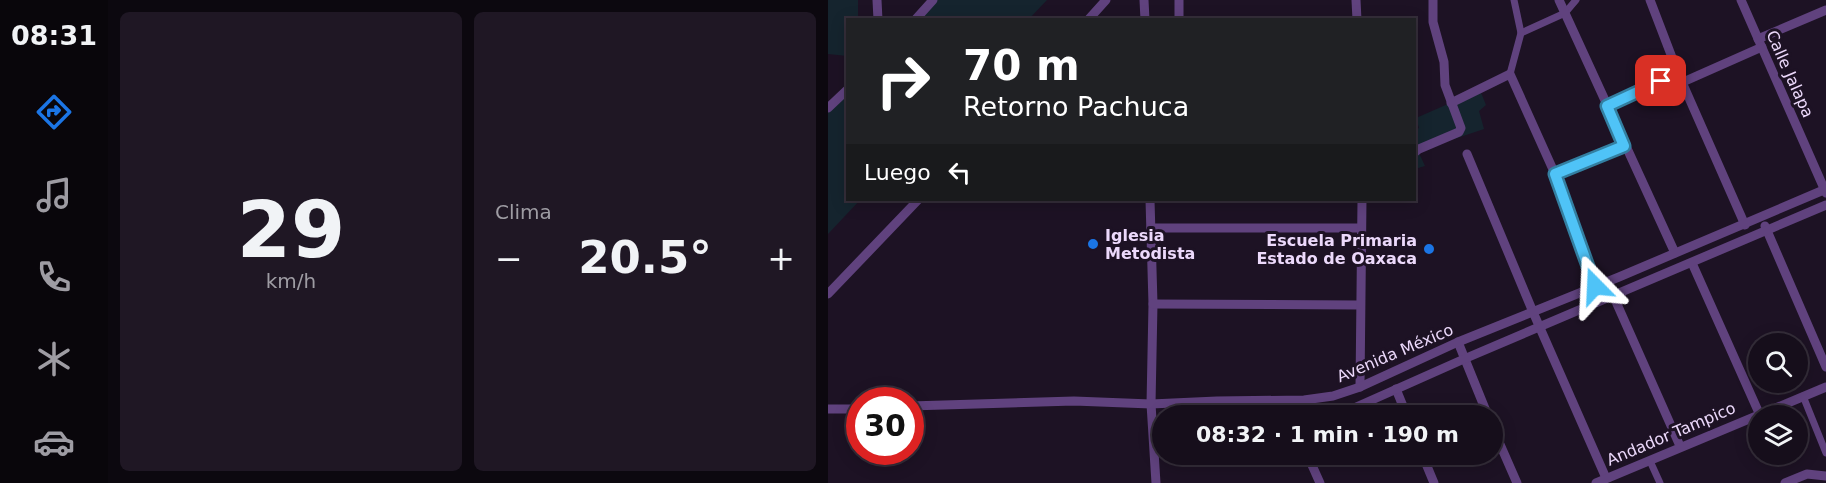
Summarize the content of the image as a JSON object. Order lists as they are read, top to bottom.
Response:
{
  "streets": {
    "street": ["Calle Jalapa", "Avenida México", "Andador Tampico"]
  },
  "crossings": [
    ["Calle Jalapa", "Avenida México"]
  ],
  "places": ["Iglesia Metodista", "Escuela Primaria Estado de Oaxaca"],
  "page": {
    "tabs": "08:31",
    "tile": [
      ["29", "km/h"],
      "Clima"
    ],
    "turn": ["70 m", "Retorno Pachuca"],
    "then": "Luego",
    "heat": ["−", "20.5°", "+"],
    "limit": "30",
    "trip": "08:32 · 1 min · 190 m"
  }
}
